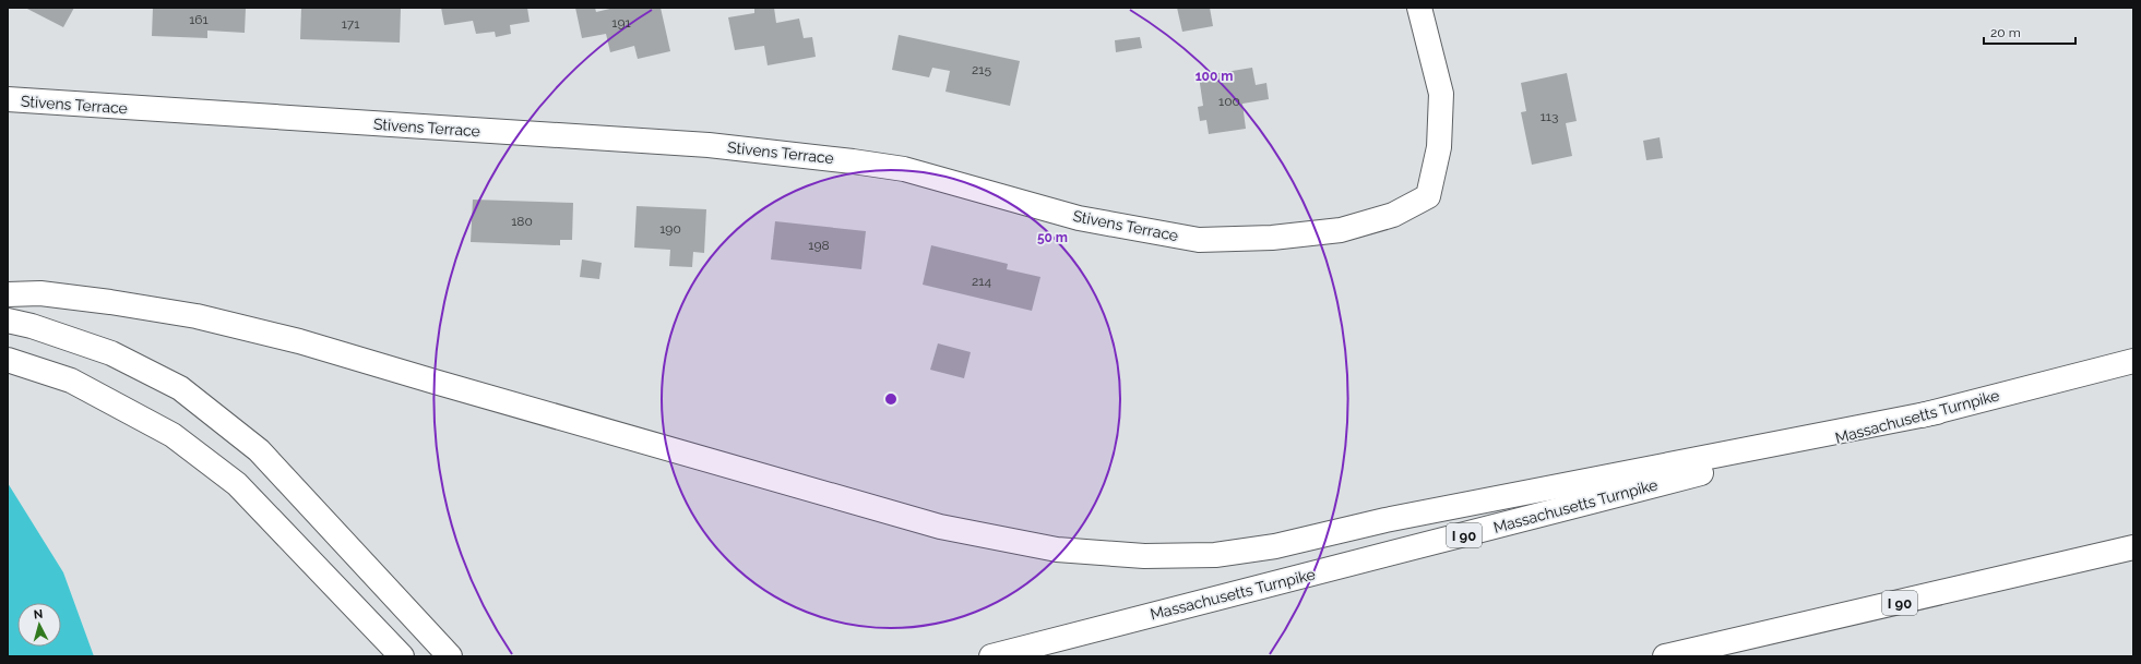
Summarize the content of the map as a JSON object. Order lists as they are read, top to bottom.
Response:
{
  "streets": {
    "main road": ["Stivens Terrace", "Massachusetts Turnpike", "I 90"]
  },
  "house_numbers": [
    "161",
    "191",
    "171",
    "215",
    "100",
    "113",
    "180",
    "190",
    "198",
    "214"
  ],
  "scale_bar": "20 m",
  "north": "top",
  "rings": ["100 m", "50 m"]
}
